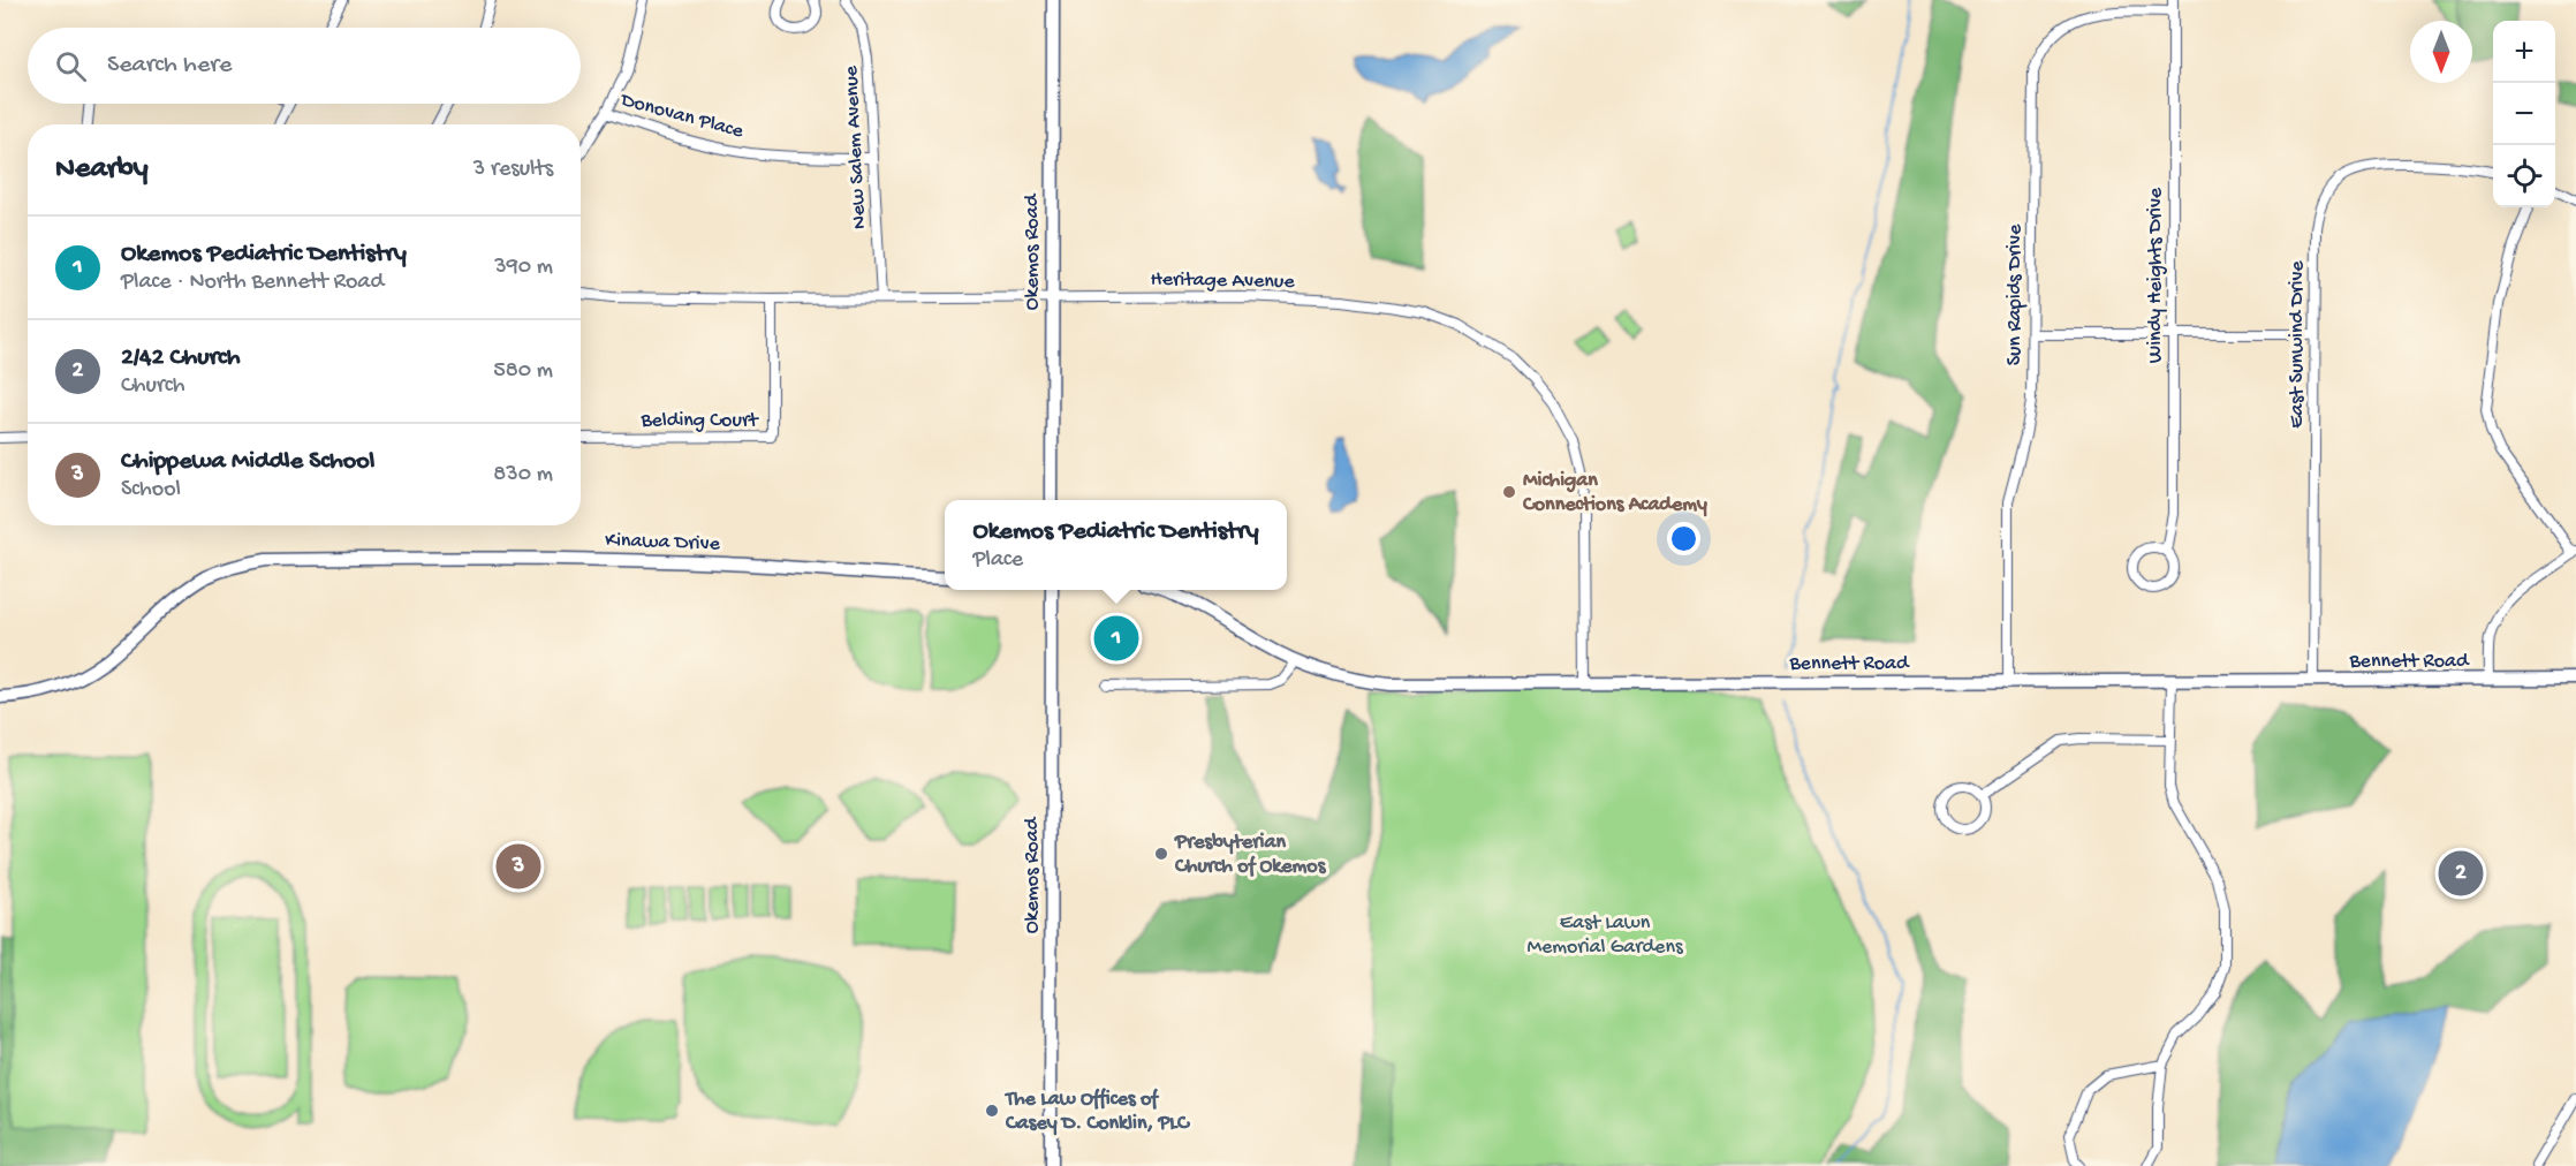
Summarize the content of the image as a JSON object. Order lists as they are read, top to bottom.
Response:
{
  "streets": {
    "street": [
      "Donovan Place",
      "New Salem Avenue",
      "Okemos Road",
      "Windy Heights Drive",
      "Heritage Avenue",
      "Sun Rapids Drive",
      "East Sunwind Drive",
      "Belding Court",
      "Kinawa Drive",
      "Bennett Road"
    ]
  },
  "crossings": [
    ["Donovan Place", "New Salem Avenue"],
    ["New Salem Avenue", "Heritage Avenue"],
    ["Okemos Road", "Heritage Avenue"],
    ["Windy Heights Drive", "Sun Rapids Drive"],
    ["Heritage Avenue", "Belding Court"],
    ["Heritage Avenue", "Bennett Road"],
    ["Sun Rapids Drive", "Bennett Road"],
    ["East Sunwind Drive", "Bennett Road"]
  ],
  "parks": ["East Lawn Memorial Gardens"],
  "places": ["Michigan Connections Academy", "Presbyterian Church of Okemos", "The Law Offices of Casey D. Conklin, PLC"],
  "north": "bottom",
  "page": {
    "map_buttons": ["+", "−"],
    "search": "Search here",
    "heading": ["Nearby", "3 results"],
    "list": [
      {
        "mark": "1",
        "name": "Okemos Pediatric Dentistry",
        "note": "Place · North Bennett Road",
        "value": "390 m"
      },
      {
        "mark": "2",
        "name": "2/42 Church",
        "note": "Church",
        "value": "580 m"
      },
      {
        "mark": "3",
        "name": "Chippewa Middle School",
        "note": "School",
        "value": "830 m"
      }
    ],
    "popup": ["Okemos Pediatric Dentistry", "Place"],
    "pins": ["1", "3", "2"]
  }
}
